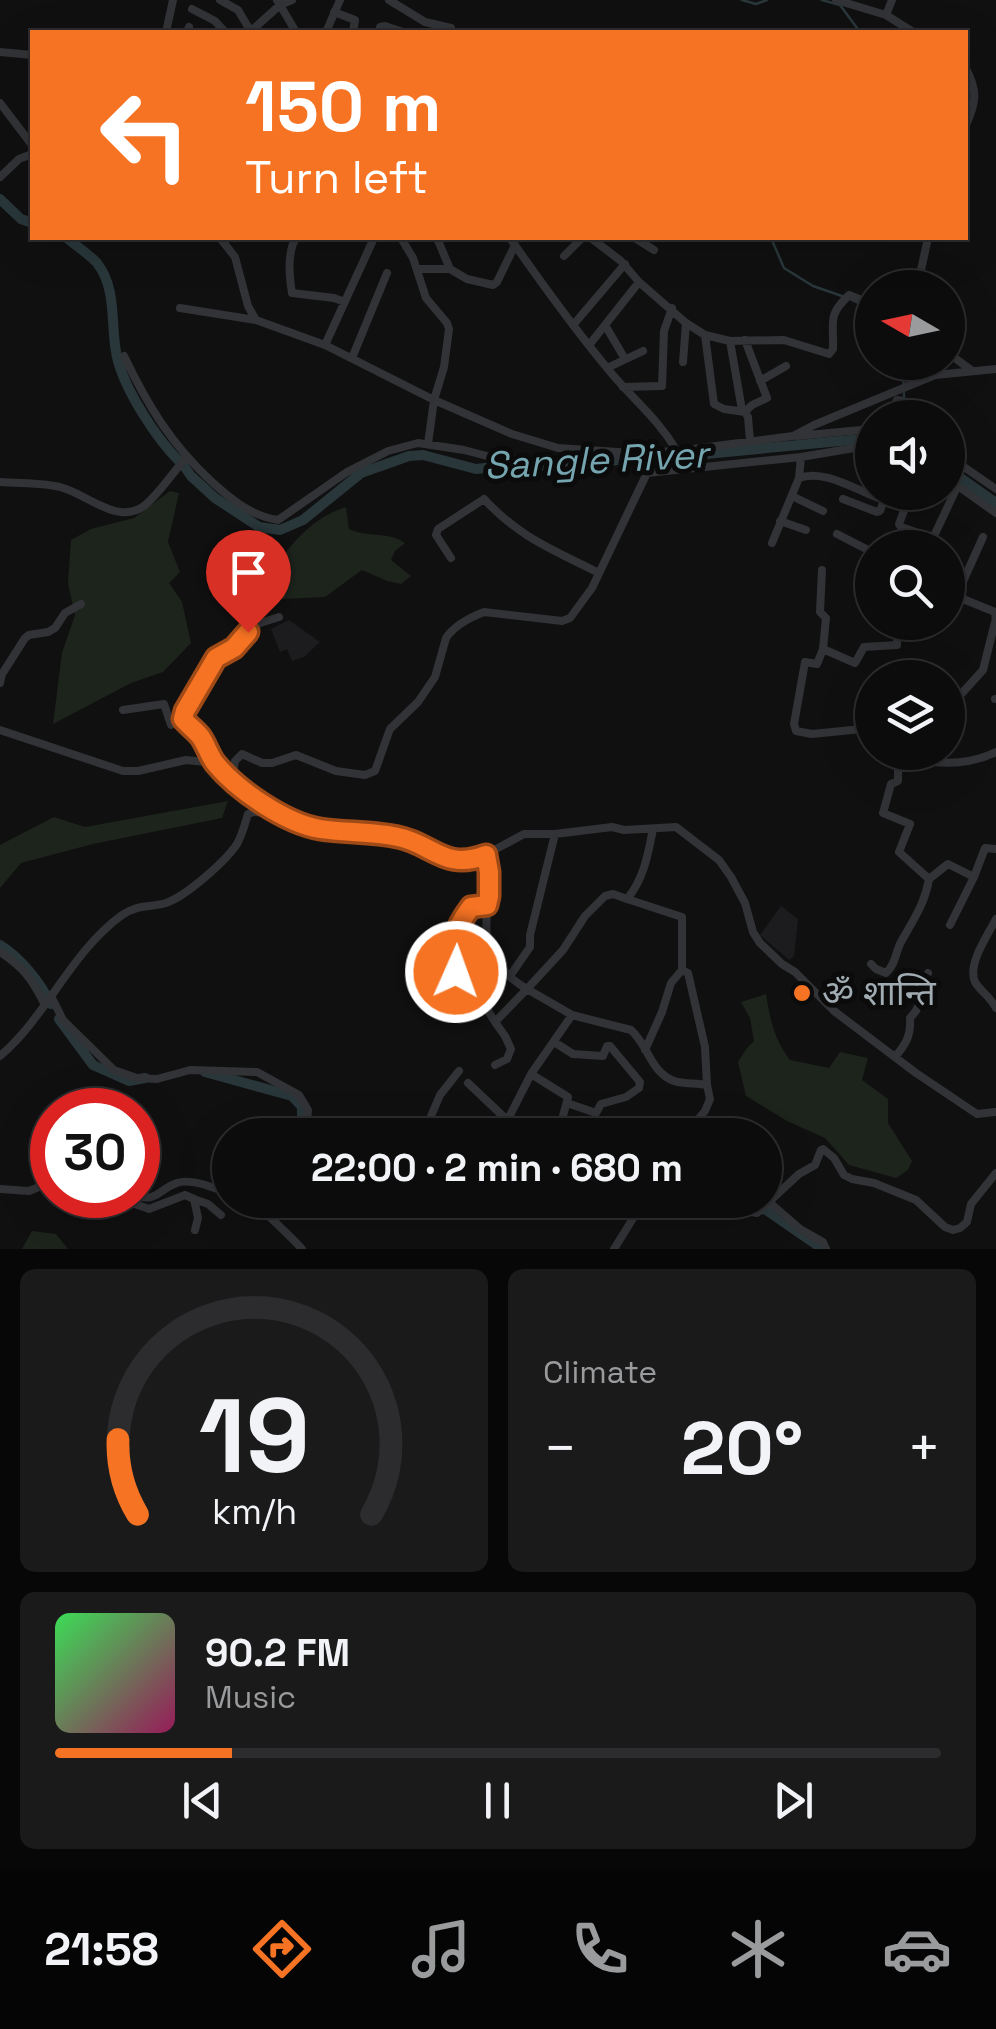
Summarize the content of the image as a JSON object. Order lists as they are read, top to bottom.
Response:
{
  "water": ["Sangle River"],
  "places": ["ॐ शान्ति"],
  "north": "left",
  "page": {
    "turn": ["150 m", "Turn left"],
    "limit": "30",
    "trip": "22:00 · 2 min · 680 m",
    "tile": "Climate",
    "heat": ["−", "20°", "+"],
    "song": ["90.2 FM", "Music"],
    "tabs": "21:58",
    "gauge": ["19", "km/h"]
  }
}
